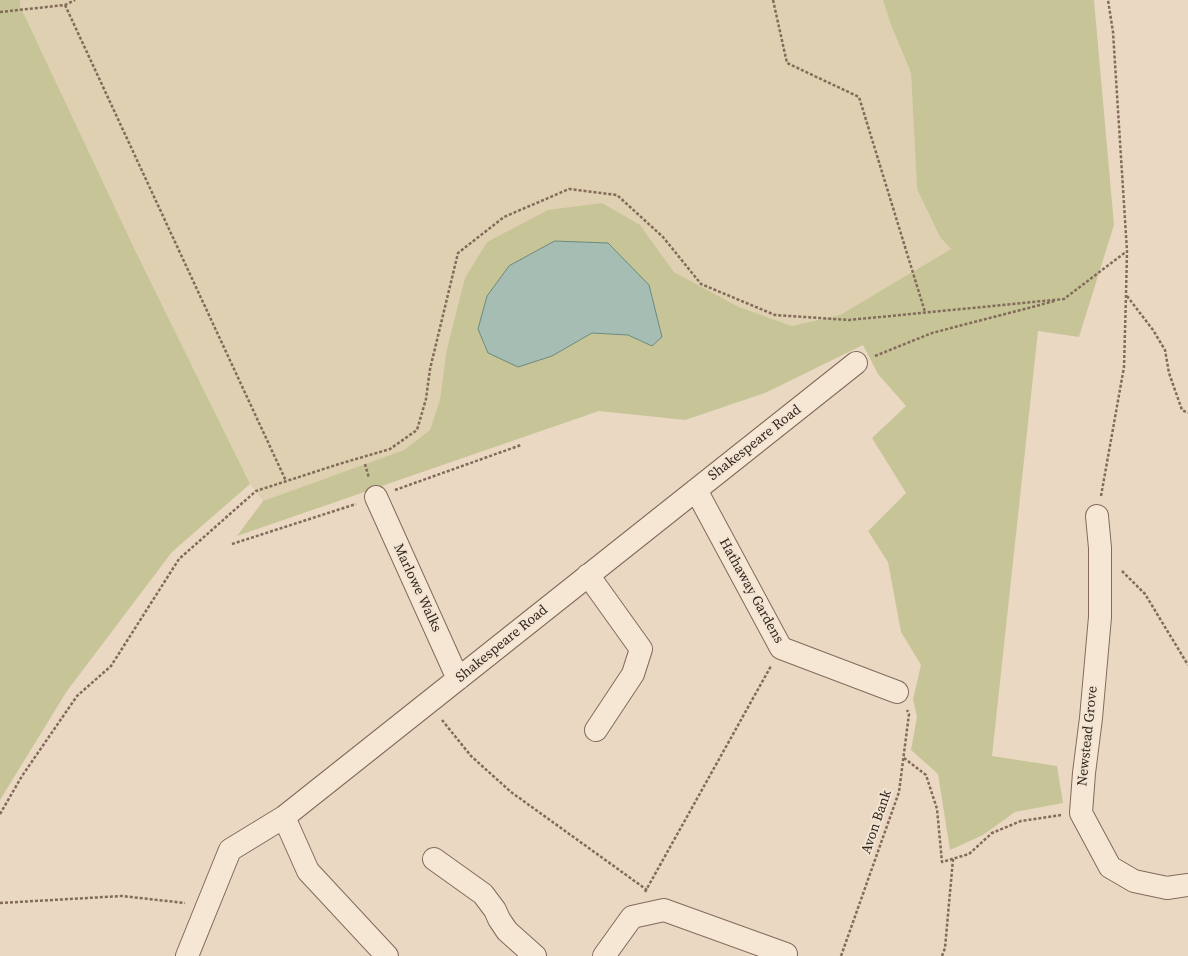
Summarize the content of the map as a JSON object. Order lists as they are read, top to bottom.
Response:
{
  "streets": {
    "street": [
      "Shakespeare Road",
      "Marlowe Walks",
      "Hathaway Gardens",
      "Newstead Grove"
    ],
    "path": ["Avon Bank"]
  },
  "crossings": [
    ["Shakespeare Road", "Marlowe Walks"],
    ["Shakespeare Road", "Hathaway Gardens"],
    ["Hathaway Gardens", "Avon Bank"]
  ]
}
